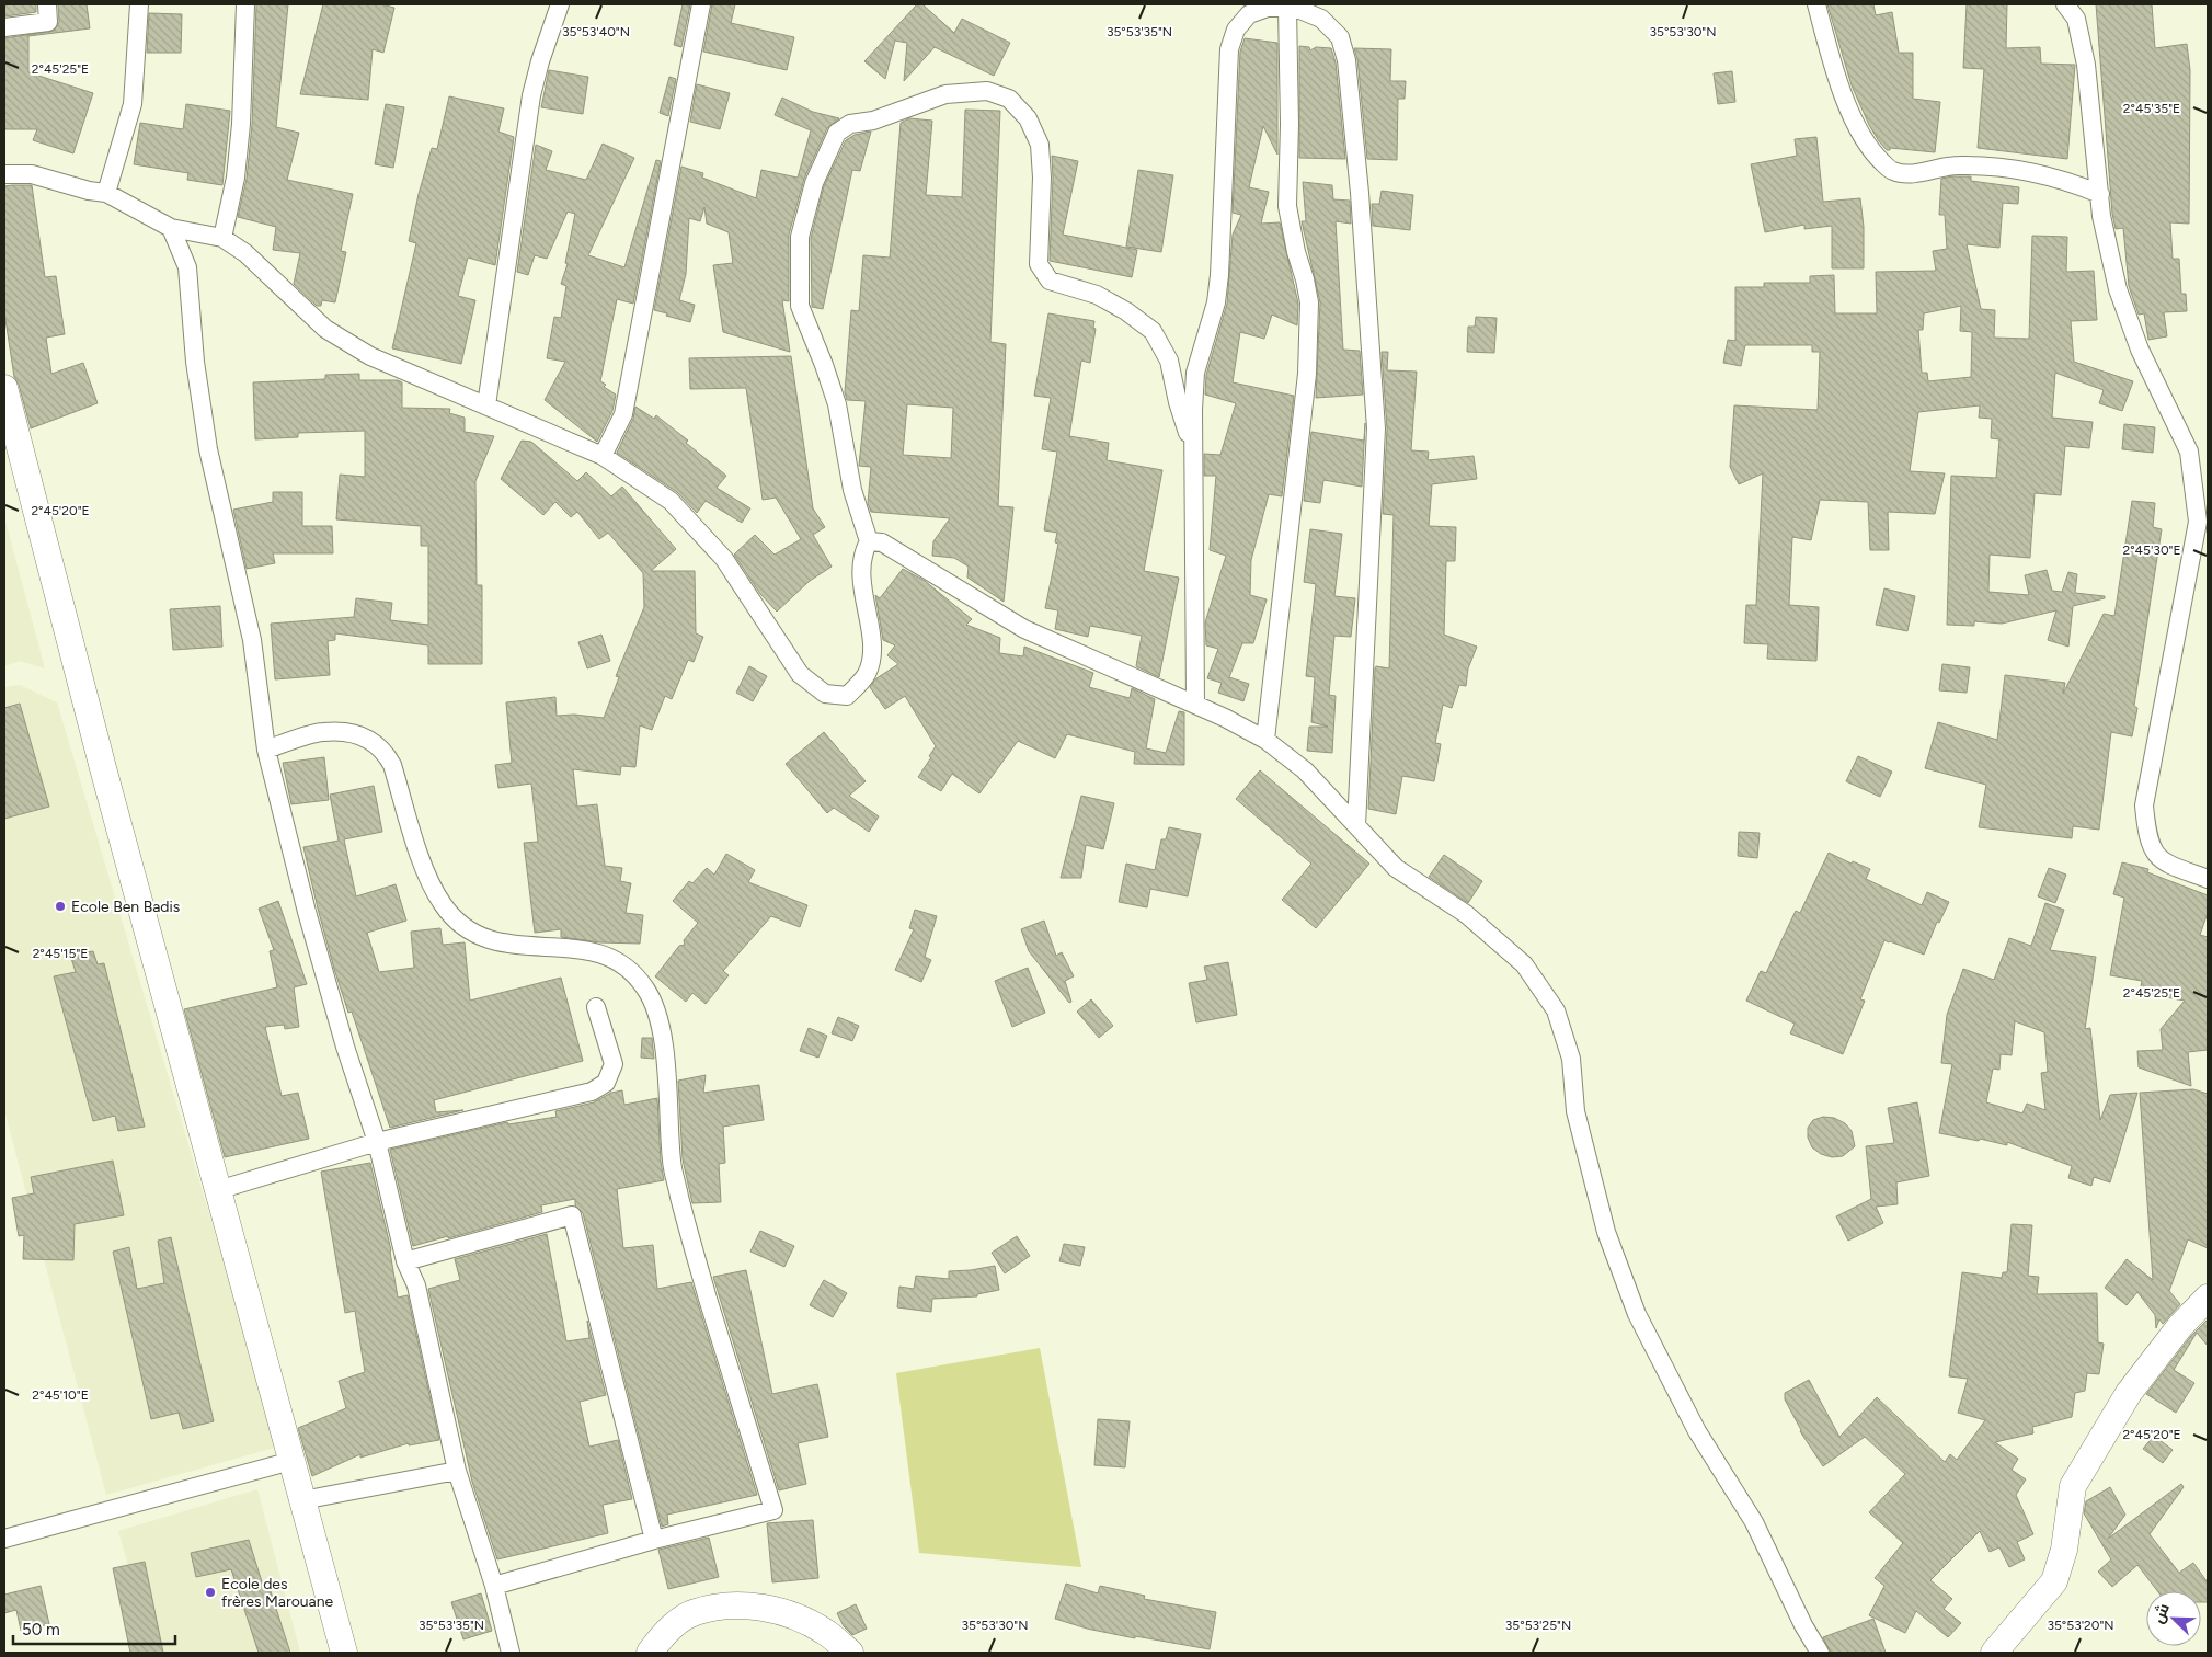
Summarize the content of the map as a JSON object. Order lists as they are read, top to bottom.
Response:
{
  "places": ["Ecole Ben Badis", "Ecole des frères Marouane"],
  "scale_bar": "50 m",
  "north": "top left",
  "coordinates": [
    "35°53'35\"N",
    "35°53'30\"N",
    "35°53'40\"N",
    "2°45'25\"E",
    "2°45'35\"E",
    "2°45'20\"E",
    "2°45'30\"E",
    "2°45'15\"E",
    "2°45'10\"E",
    "35°53'25\"N",
    "35°53'20\"N"
  ]
}
